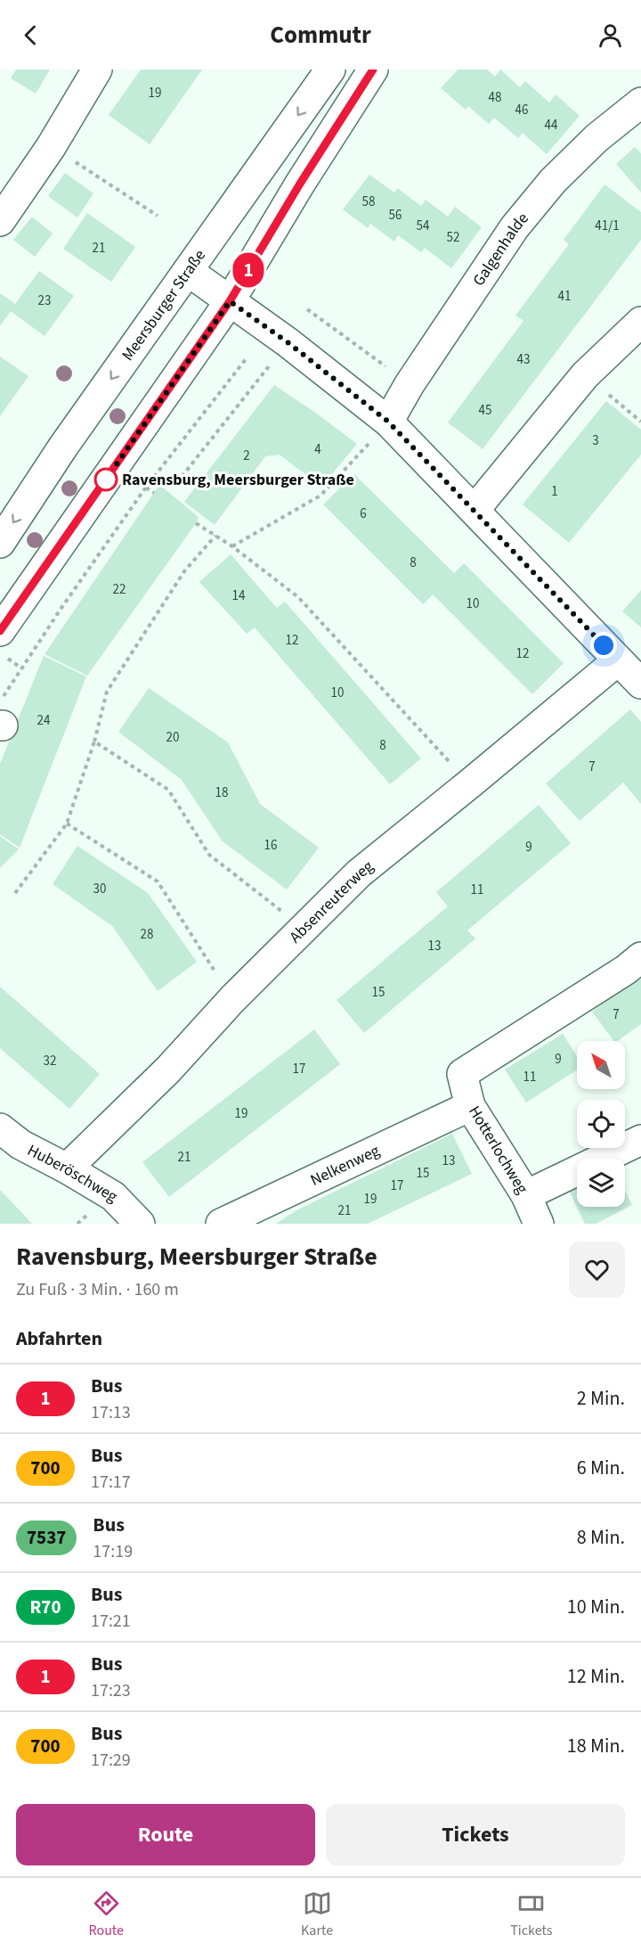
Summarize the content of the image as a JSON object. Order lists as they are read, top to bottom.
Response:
{
  "streets": {
    "street": [
      "Galgenhalde",
      "Meersburger Straße",
      "Absenreuterweg",
      "Hotterlochweg",
      "Nelkenweg",
      "Huberöschweg"
    ]
  },
  "crossings": [
    ["Absenreuterweg", "Huberöschweg"],
    ["Hotterlochweg", "Nelkenweg"]
  ],
  "places": ["Ravensburg, Meersburger Straße"],
  "lines": ["bus line 1"],
  "house_numbers": [
    "19",
    "48",
    "46",
    "44",
    "58",
    "56",
    "54",
    "41/1",
    "52",
    "21",
    "41",
    "23",
    "43",
    "45",
    "3",
    "4",
    "2",
    "1",
    "6",
    "8",
    "22",
    "14",
    "10",
    "12",
    "12",
    "10",
    "24",
    "20",
    "8",
    "7",
    "18",
    "16",
    "9",
    "30",
    "11",
    "28",
    "13",
    "15",
    "7",
    "9",
    "32",
    "17",
    "11",
    "19",
    "21",
    "13",
    "15",
    "17",
    "19",
    "21"
  ],
  "north": "top left",
  "page": {
    "header": "Commutr",
    "on_map": "1",
    "heading": [
      ["Ravensburg, Meersburger Straße", "Zu Fuß · 3 Min. · 160 m"],
      "Abfahrten"
    ],
    "list": [
      {
        "mark": "1",
        "name": "Bus",
        "note": "17:13",
        "value": "2 Min."
      },
      {
        "mark": "700",
        "name": "Bus",
        "note": "17:17",
        "value": "6 Min."
      },
      {
        "mark": "7537",
        "name": "Bus",
        "note": "17:19",
        "value": "8 Min."
      },
      {
        "mark": "R70",
        "name": "Bus",
        "note": "17:21",
        "value": "10 Min."
      },
      {
        "mark": "1",
        "name": "Bus",
        "note": "17:23",
        "value": "12 Min."
      },
      {
        "mark": "700",
        "name": "Bus",
        "note": "17:29",
        "value": "18 Min."
      }
    ],
    "buttons": ["Route", "Tickets"],
    "tabs": ["Route", "Karte", "Tickets"]
  }
}
